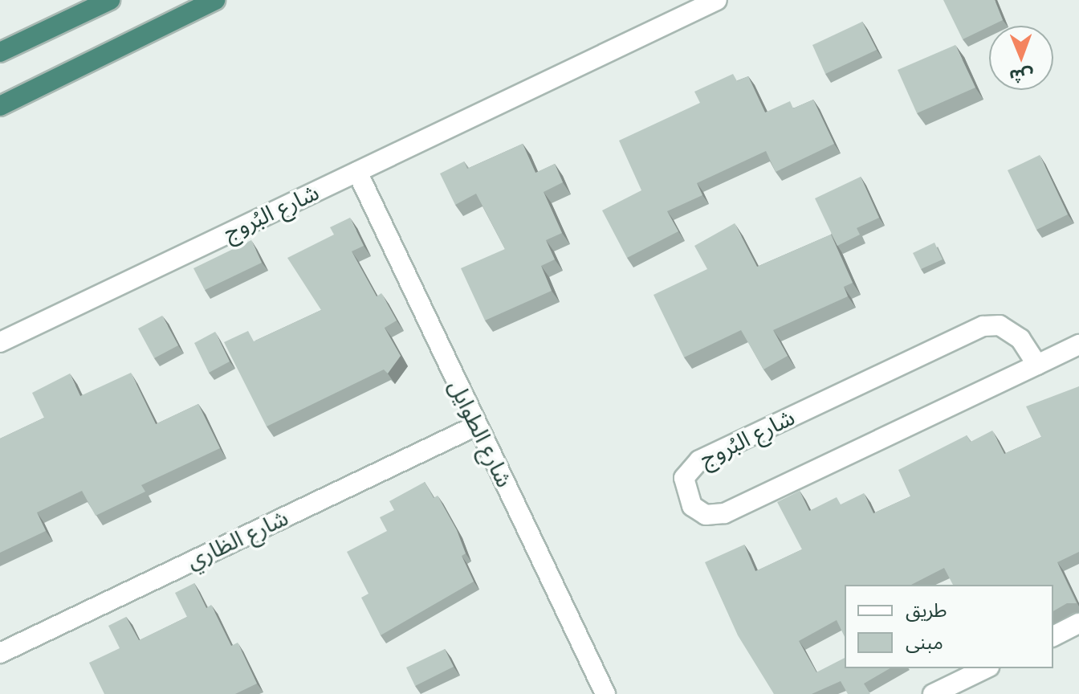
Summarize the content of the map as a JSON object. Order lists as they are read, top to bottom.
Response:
{
  "streets": {
    "street": ["شارع البُروج", "شارع الطوايل", "شارع الظاري"]
  },
  "crossings": [
    ["شارع البُروج", "شارع الطوايل"],
    ["شارع الطوايل", "شارع الظاري"]
  ],
  "legend": ["طريق", "مبنى"],
  "north": "bottom"
}
